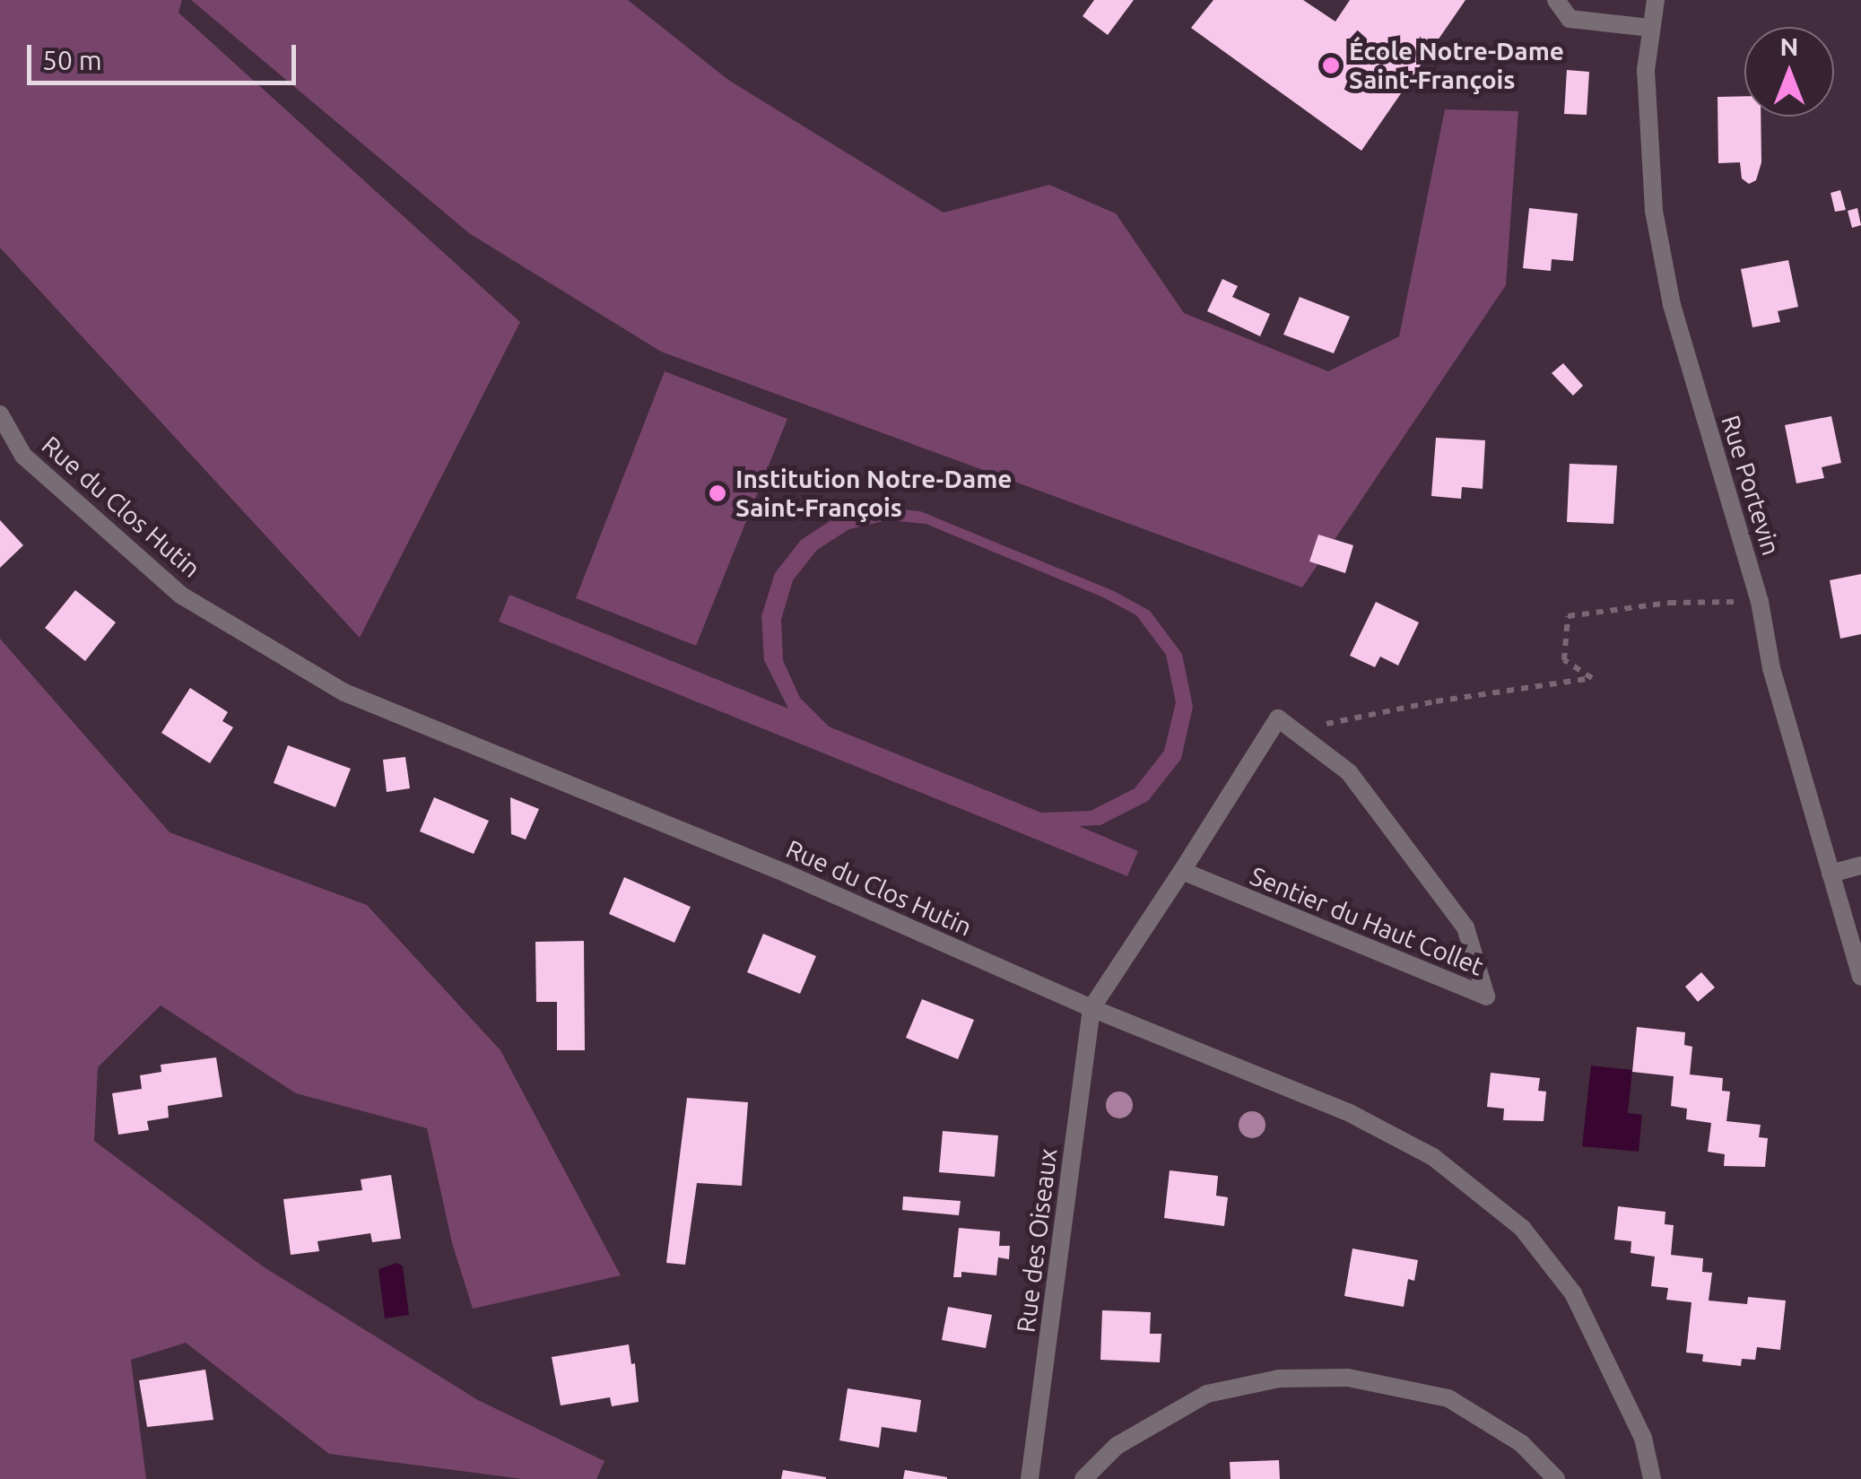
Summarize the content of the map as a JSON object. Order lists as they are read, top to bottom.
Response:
{
  "streets": {
    "street": [
      "Rue Portevin",
      "Rue du Clos Hutin",
      "Sentier du Haut Collet",
      "Rue des Oiseaux"
    ]
  },
  "crossings": [
    ["Rue du Clos Hutin", "Rue des Oiseaux"]
  ],
  "places": ["École Notre-Dame Saint-François", "Institution Notre‐Dame Saint‐François"],
  "scale_bar": "50 m",
  "north": "top"
}
